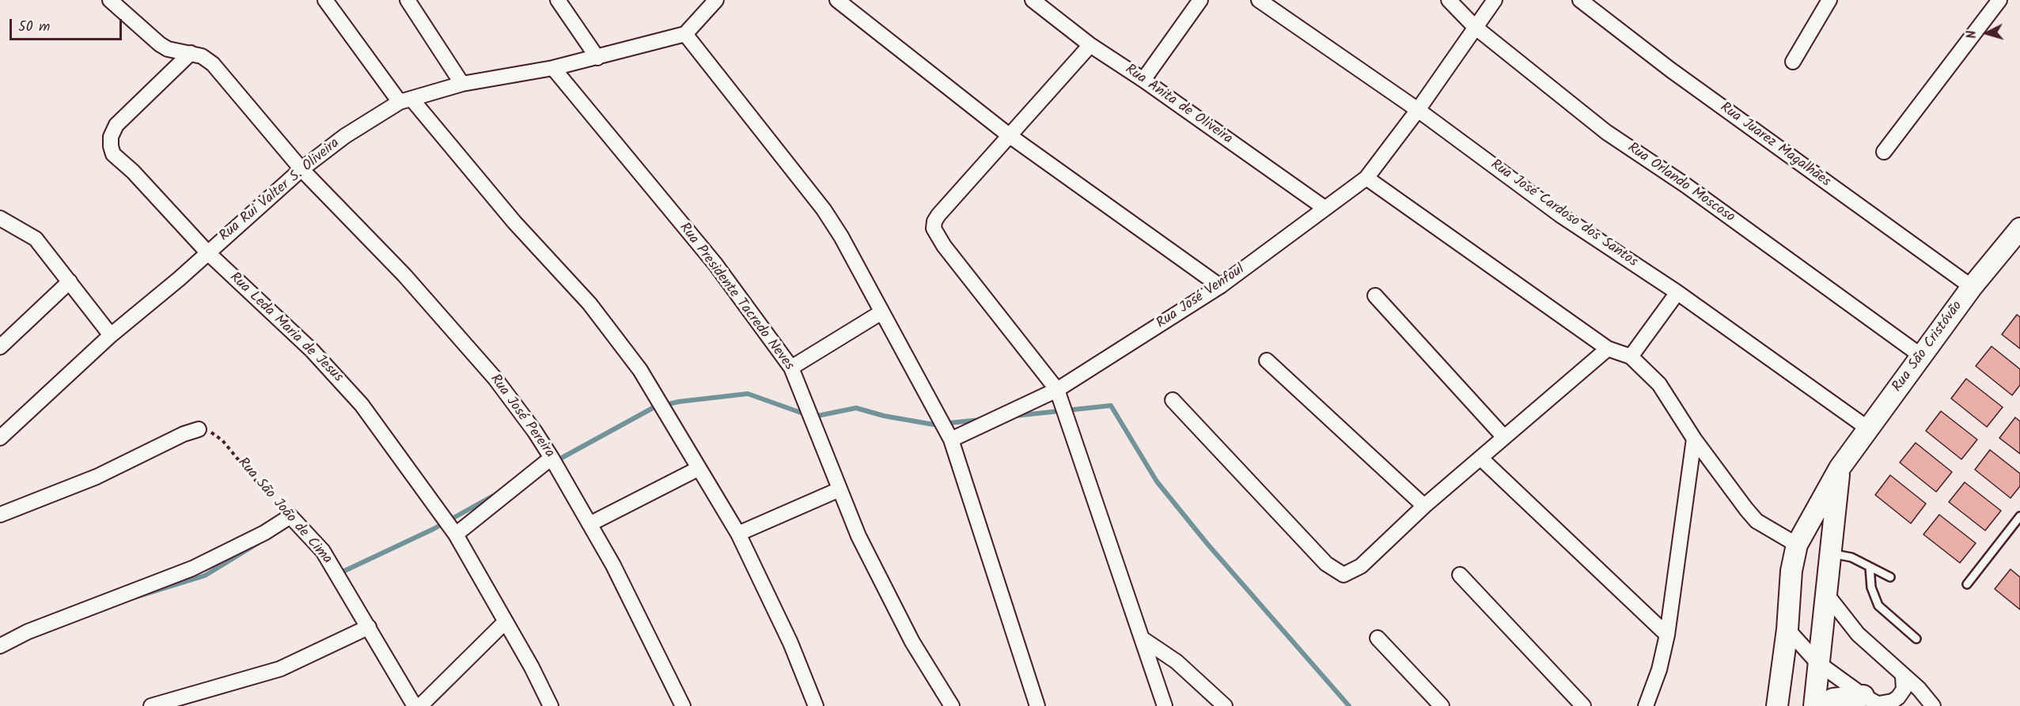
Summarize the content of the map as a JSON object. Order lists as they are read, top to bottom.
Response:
{
  "streets": {
    "main road": ["Rua São Cristóvão"],
    "street": [
      "Rua Anita de Oliveira",
      "Rua Juarez Magalhães",
      "Rua Orlando Moscoso",
      "Rua Rui Valter S. Oliveira",
      "Rua José Cardoso dos Santos",
      "Rua Presidente Tacredo Neves",
      "Rua José Venfoul",
      "Rua Leda Maria de Jesus",
      "Rua José Pereira",
      "Rua São João de Cima"
    ]
  },
  "crossings": [
    ["Rua Anita de Oliveira", "Rua José Venfoul"],
    ["Rua Juarez Magalhães", "Rua São Cristóvão"],
    ["Rua Orlando Moscoso", "Rua José Venfoul"],
    ["Rua Orlando Moscoso", "Rua São Cristóvão"],
    ["Rua Rui Valter S. Oliveira", "Rua Presidente Tacredo Neves"],
    ["Rua Rui Valter S. Oliveira", "Rua Leda Maria de Jesus"],
    ["Rua Rui Valter S. Oliveira", "Rua José Pereira"],
    ["Rua José Cardoso dos Santos", "Rua José Venfoul"],
    ["Rua José Cardoso dos Santos", "Rua São Cristóvão"],
    ["Rua Leda Maria de Jesus", "Rua José Pereira"]
  ],
  "scale_bar": "50 m",
  "north": "left"
}
